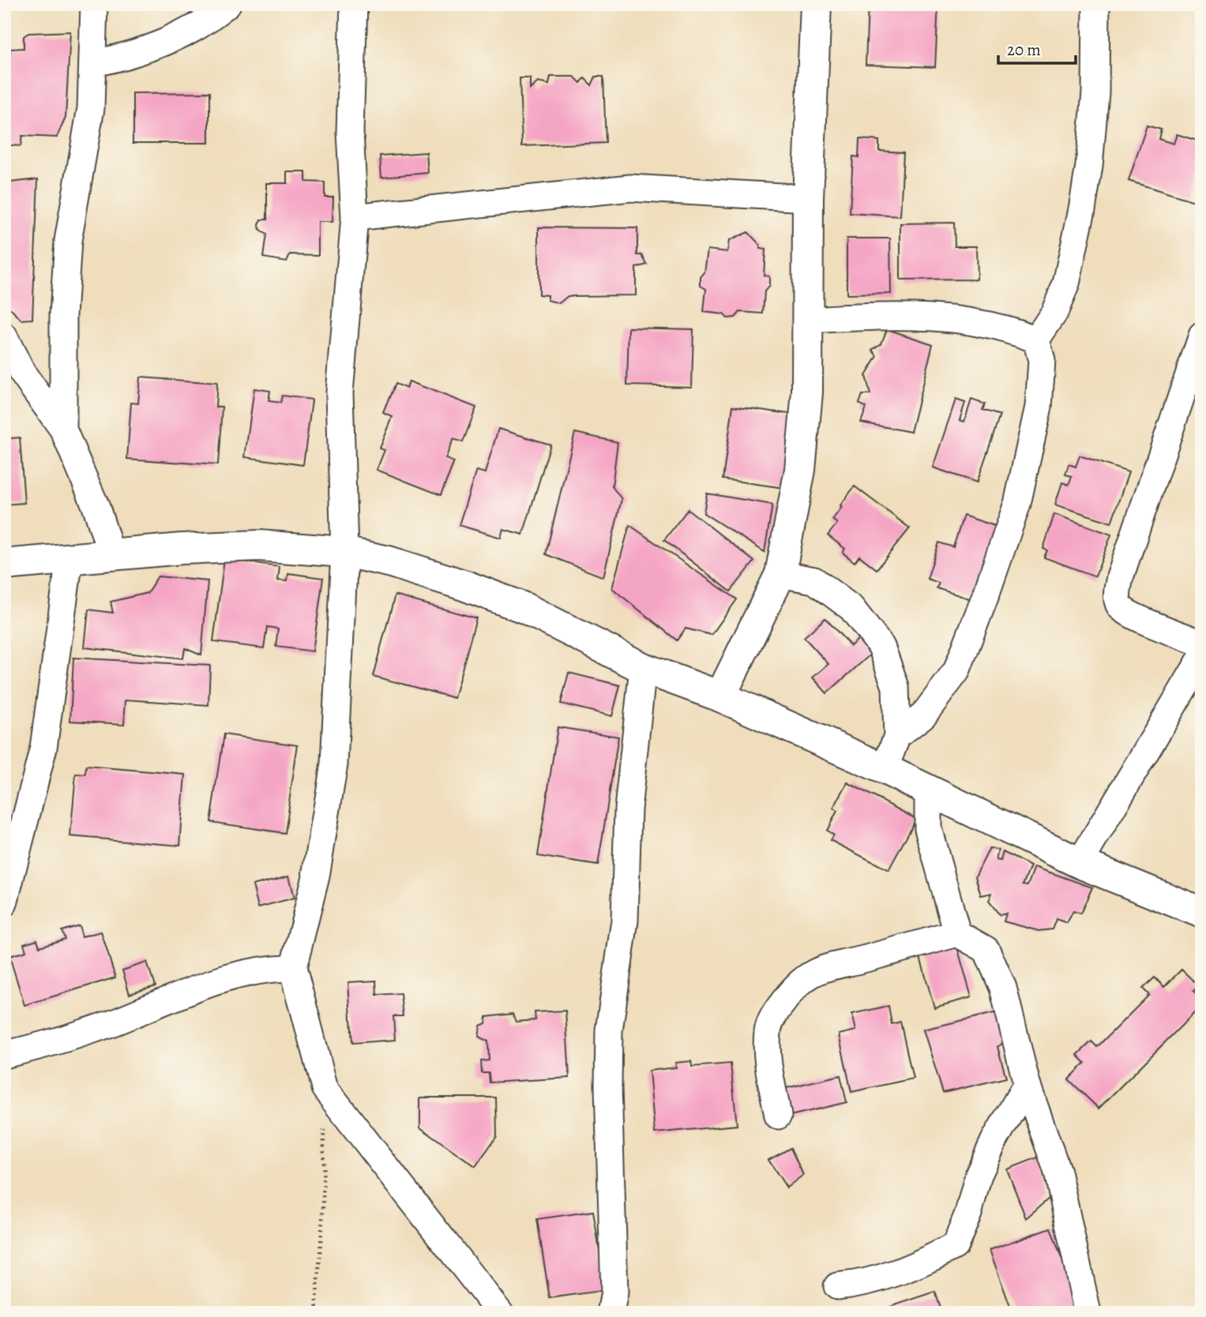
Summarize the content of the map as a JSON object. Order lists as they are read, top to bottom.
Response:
{
  "scale_bar": "20 m"
}
